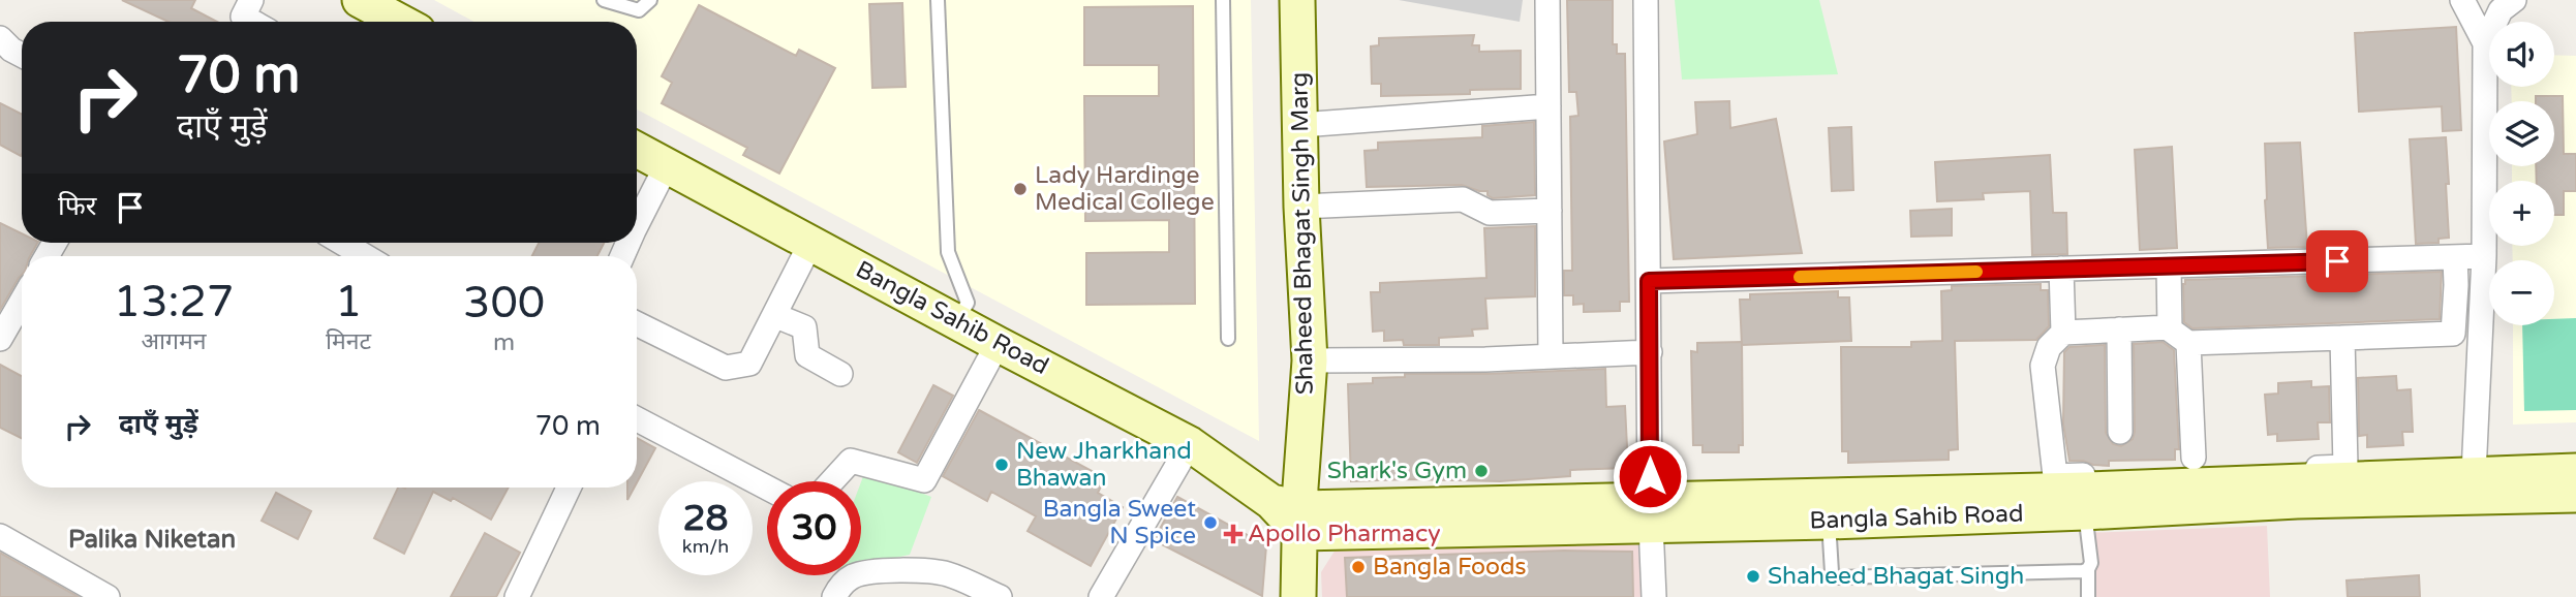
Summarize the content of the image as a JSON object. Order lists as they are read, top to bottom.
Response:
{
  "streets": {
    "street": ["Shaheed Bhagat Singh Marg", "Bangla Sahib Road"]
  },
  "crossings": [
    ["Shaheed Bhagat Singh Marg", "Bangla Sahib Road"]
  ],
  "districts": ["Palika Niketan"],
  "places": {
    "other": [
      "Lady Hardinge Medical College",
      "New Jharkhand Bhawan",
      "Shark's Gym",
      "Bangla Sweet N Spice",
      "Bangla Foods",
      "Shaheed Bhagat Singh"
    ],
    "health": ["Apollo Pharmacy"]
  },
  "page": {
    "map_buttons": ["+", "−"],
    "turn": ["70 m", "दाएँ मुड़ें"],
    "then": "फिर",
    "eta": [
      "13:27",
      "आगमन",
      "1",
      "मिनट",
      "300",
      "m"
    ],
    "list": [
      {
        "name": "दाएँ मुड़ें",
        "value": "70 m"
      }
    ],
    "speed": "28 km/h",
    "limit": "30"
  }
}
